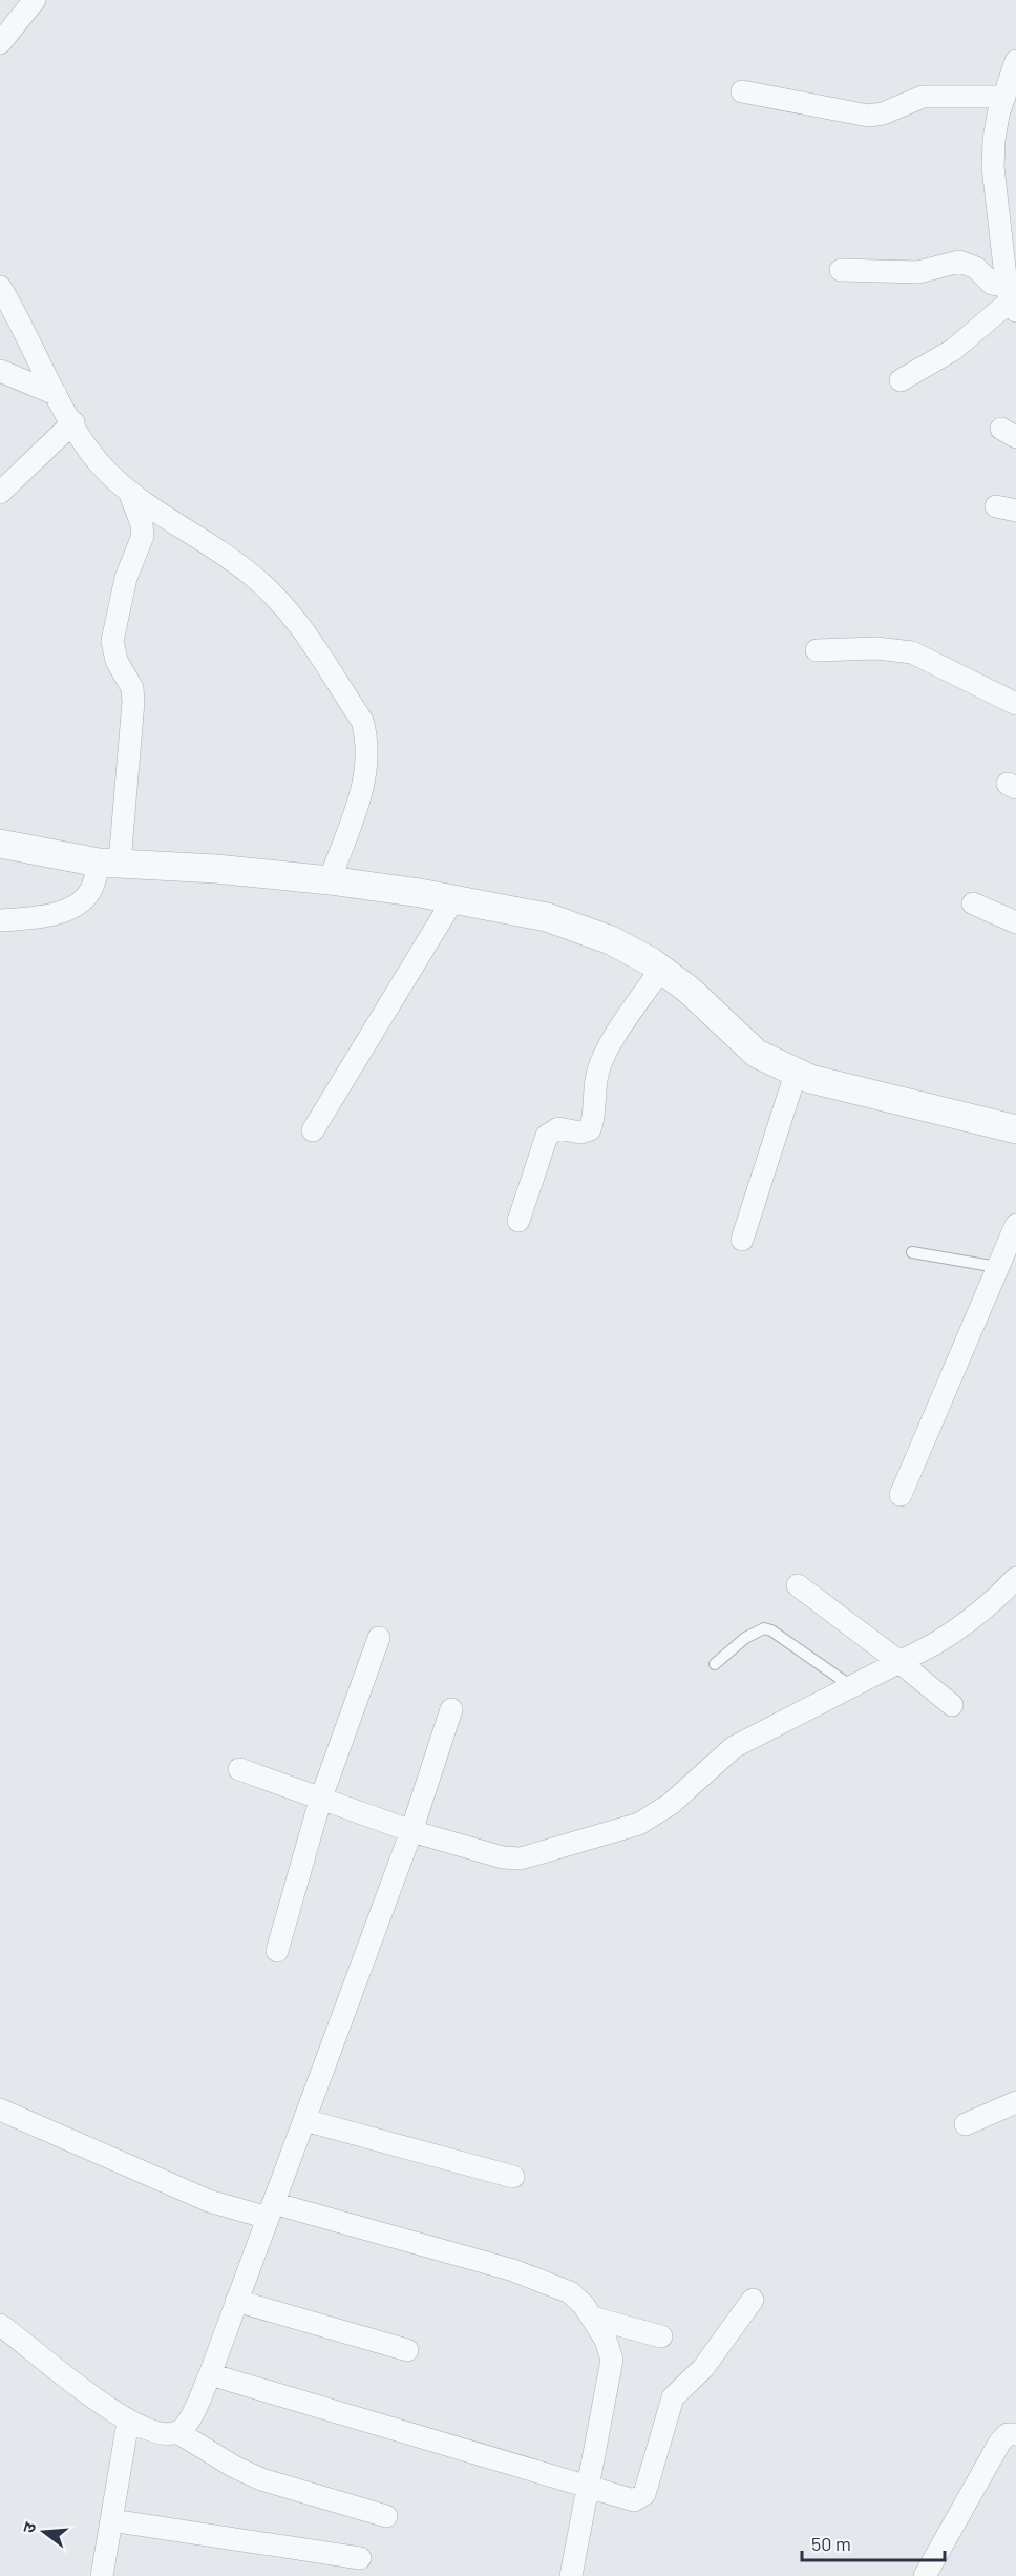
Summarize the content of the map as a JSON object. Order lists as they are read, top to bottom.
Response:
{
  "scale_bar": "50 m",
  "north": "left"
}
